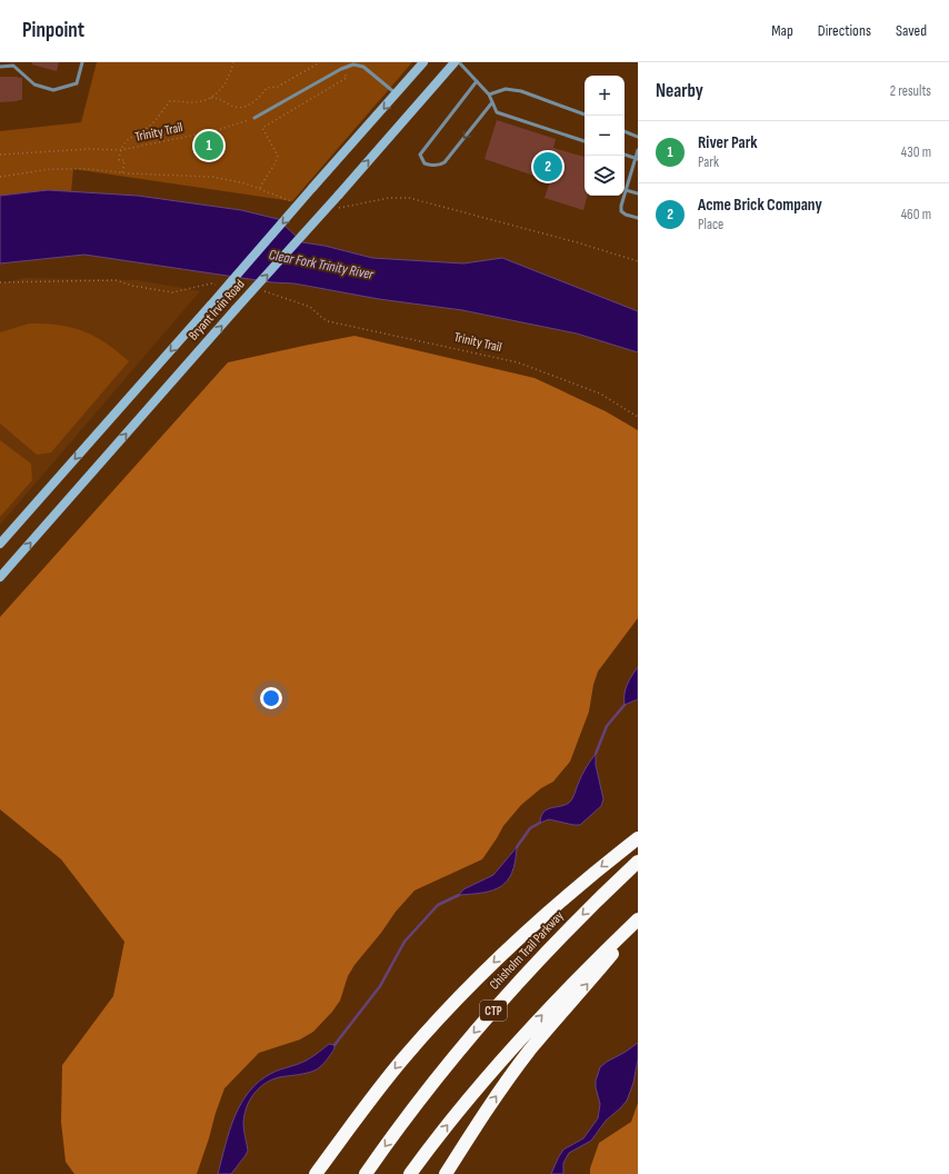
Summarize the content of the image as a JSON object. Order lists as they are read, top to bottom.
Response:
{
  "streets": {
    "highway": ["Chisholm Trail Parkway", "CTP"],
    "main road": ["Bryant Irvin Road"],
    "path": ["Trinity Trail"]
  },
  "water": ["Clear Fork Trinity River"],
  "page": {
    "header": "Pinpoint",
    "nav": ["Map", "Directions", "Saved"],
    "heading": ["Nearby", "2 results"],
    "map_buttons": ["+", "−"],
    "list": [
      {
        "mark": "1",
        "name": "River Park",
        "note": "Park",
        "value": "430 m"
      },
      {
        "mark": "2",
        "name": "Acme Brick Company",
        "note": "Place",
        "value": "460 m"
      }
    ],
    "pins": ["1", "2"]
  }
}
